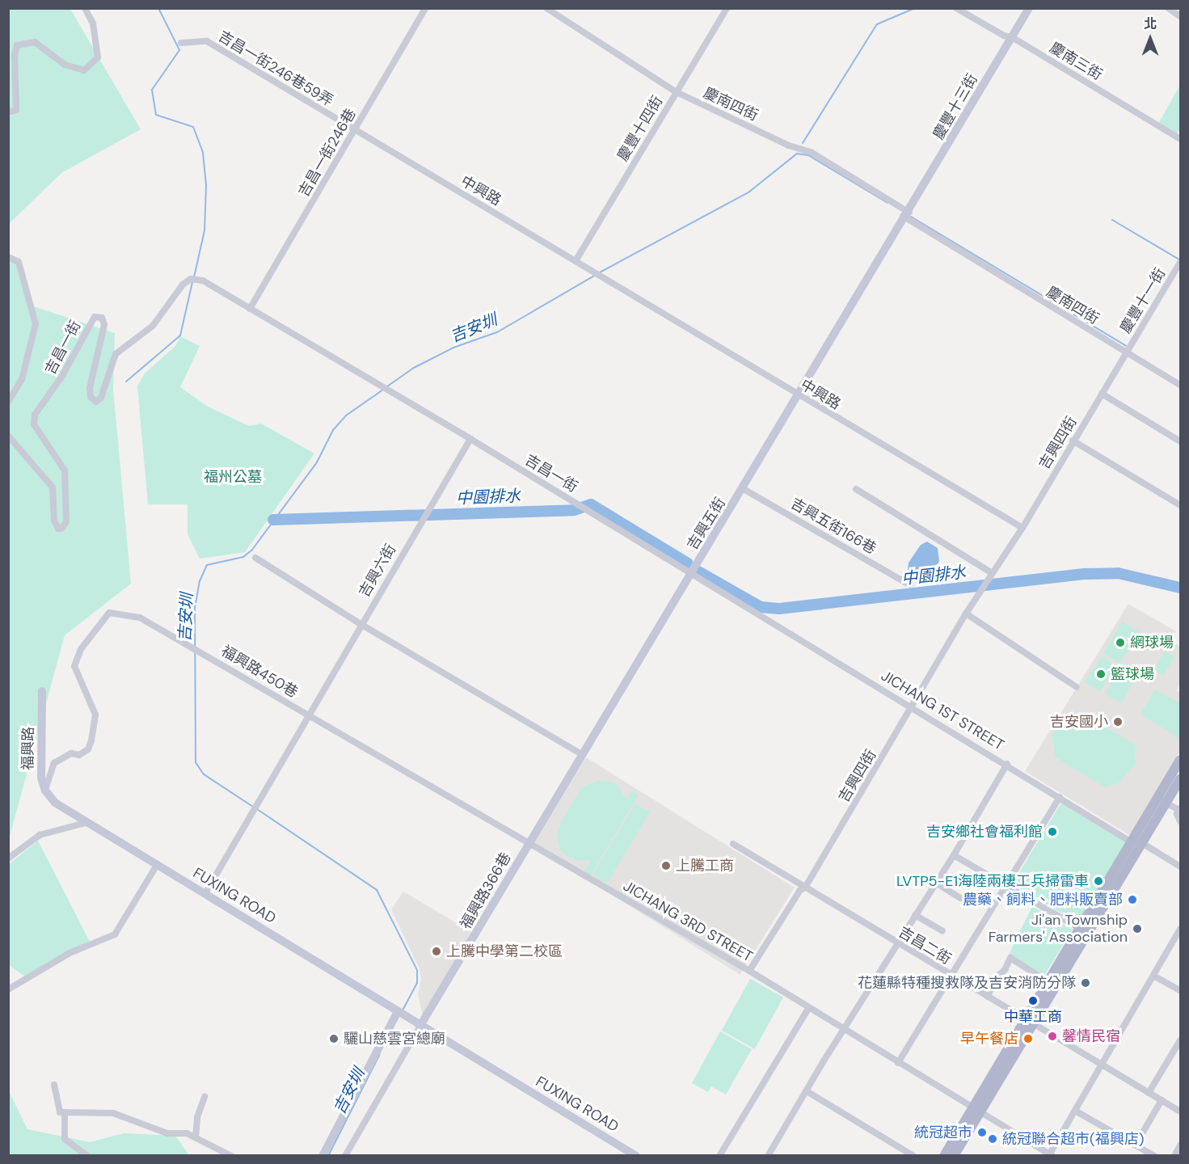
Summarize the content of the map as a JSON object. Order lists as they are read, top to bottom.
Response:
{
  "streets": {
    "street": [
      "慶南三街",
      "吉昌一街246巷59弄",
      "慶南四街",
      "慶豐十三街",
      "慶豐十四街",
      "吉昌一街246巷",
      "中興路",
      "慶豐十一街",
      "吉昌一街",
      "吉興四街",
      "吉興五街",
      "吉興五街166巷",
      "吉興六街",
      "福興路450巷",
      "JICHANG 1ST STREET",
      "福興路",
      "福興路366巷",
      "FUXING ROAD",
      "JICHANG 3RD STREET",
      "吉昌二街"
    ]
  },
  "crossings": [
    ["慶南三街", "慶豐十三街"],
    ["吉昌一街246巷59弄", "吉昌一街246巷"],
    ["吉昌一街246巷59弄", "中興路"],
    ["慶南四街", "慶豐十三街"],
    ["慶南四街", "慶豐十四街"],
    ["慶南四街", "慶豐十一街"],
    ["慶南四街", "吉興四街"],
    ["慶南四街", "吉興五街"],
    ["慶豐十三街", "吉興五街"],
    ["慶豐十四街", "中興路"],
    ["吉昌一街246巷", "中興路"],
    ["吉昌一街246巷", "吉昌一街"],
    ["中興路", "吉興四街"],
    ["中興路", "吉興五街"],
    ["慶豐十一街", "吉興四街"],
    ["吉昌一街", "吉興五街"],
    ["吉昌一街", "吉興六街"],
    ["吉昌一街", "JICHANG 1ST STREET"],
    ["吉興四街", "JICHANG 1ST STREET"],
    ["吉興四街", "JICHANG 3RD STREET"],
    ["吉興四街", "吉昌二街"],
    ["吉興五街", "吉興五街166巷"],
    ["吉興五街", "JICHANG 1ST STREET"],
    ["吉興五街", "福興路366巷"],
    ["吉興五街", "JICHANG 3RD STREET"],
    ["吉興六街", "福興路450巷"],
    ["吉興六街", "FUXING ROAD"],
    ["吉興六街", "JICHANG 3RD STREET"],
    ["福興路450巷", "福興路"],
    ["福興路450巷", "JICHANG 3RD STREET"],
    ["福興路", "FUXING ROAD"],
    ["福興路366巷", "FUXING ROAD"],
    ["福興路366巷", "JICHANG 3RD STREET"]
  ],
  "water": ["吉安圳", "中園排水"],
  "parks": ["福州公墓"],
  "places": [
    "網球場",
    "籃球場",
    "吉安國小",
    "吉安鄉社會福利館",
    "上騰工商",
    "LVTP5-E1海陸兩棲工兵掃雷車",
    "農藥、飼料、肥料販賣部",
    "Ji'an Township Farmers' Association",
    "上騰中學第二校區",
    "花蓮縣特種搜救隊及吉安消防分隊",
    "中華工商",
    "馨情民宿",
    "驪山慈雲宮總廟",
    "早午餐店",
    "統冠超市",
    "統冠聯合超市(福興店)"
  ],
  "north": "top"
}
